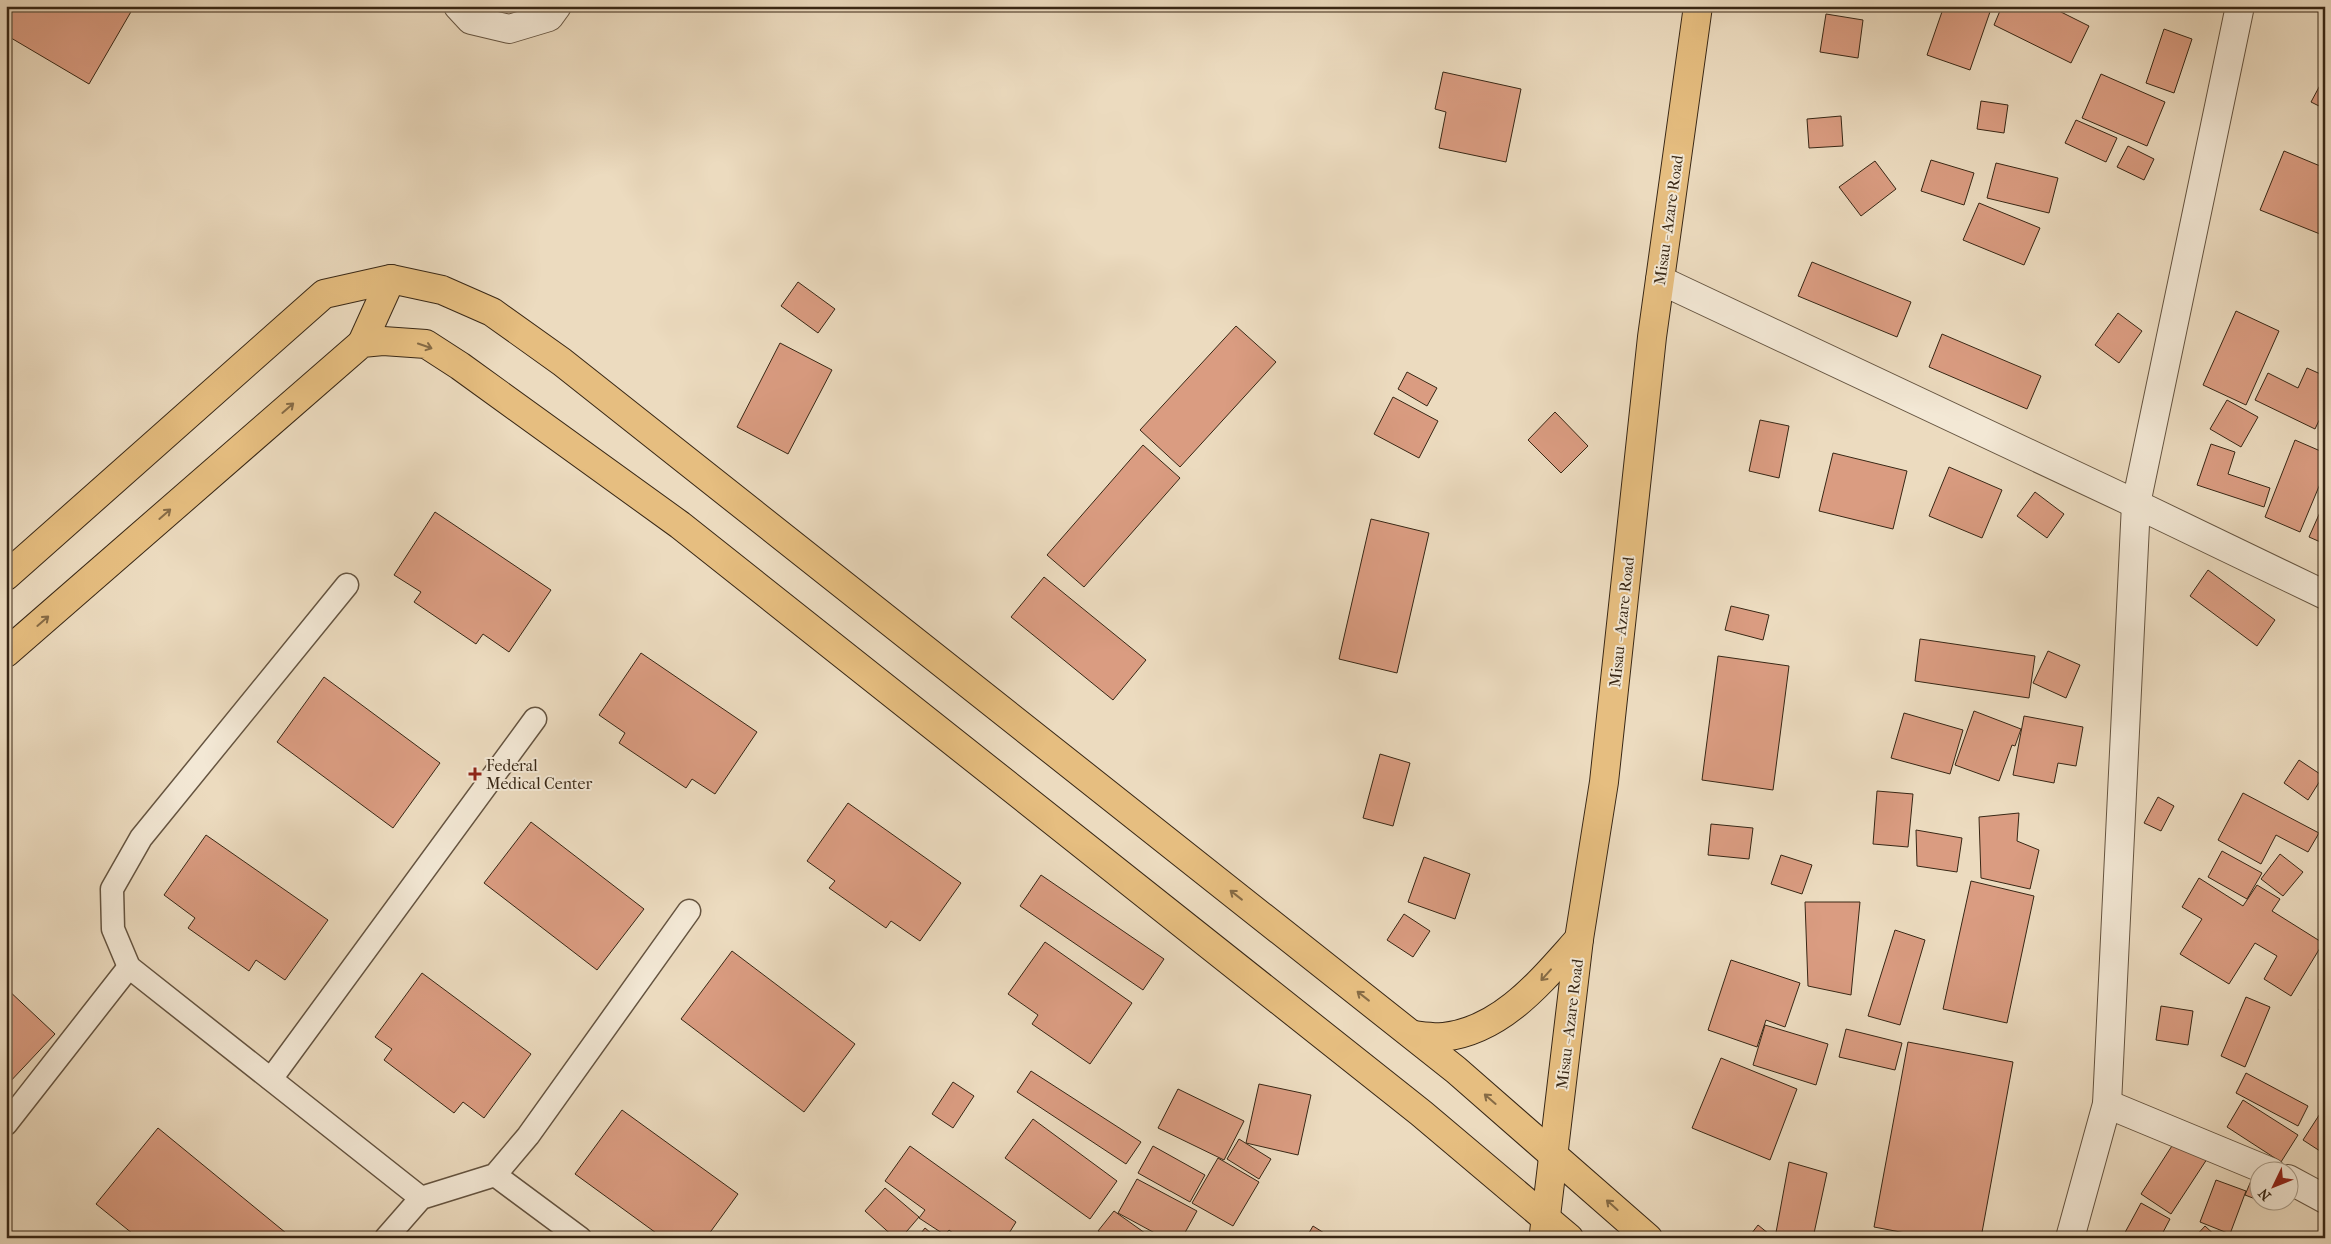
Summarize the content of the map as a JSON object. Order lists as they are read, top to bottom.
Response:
{
  "streets": {
    "main road": ["Misau - Azare Road"]
  },
  "places": {
    "health": ["Federal Medical Center"]
  },
  "north": "bottom left"
}
